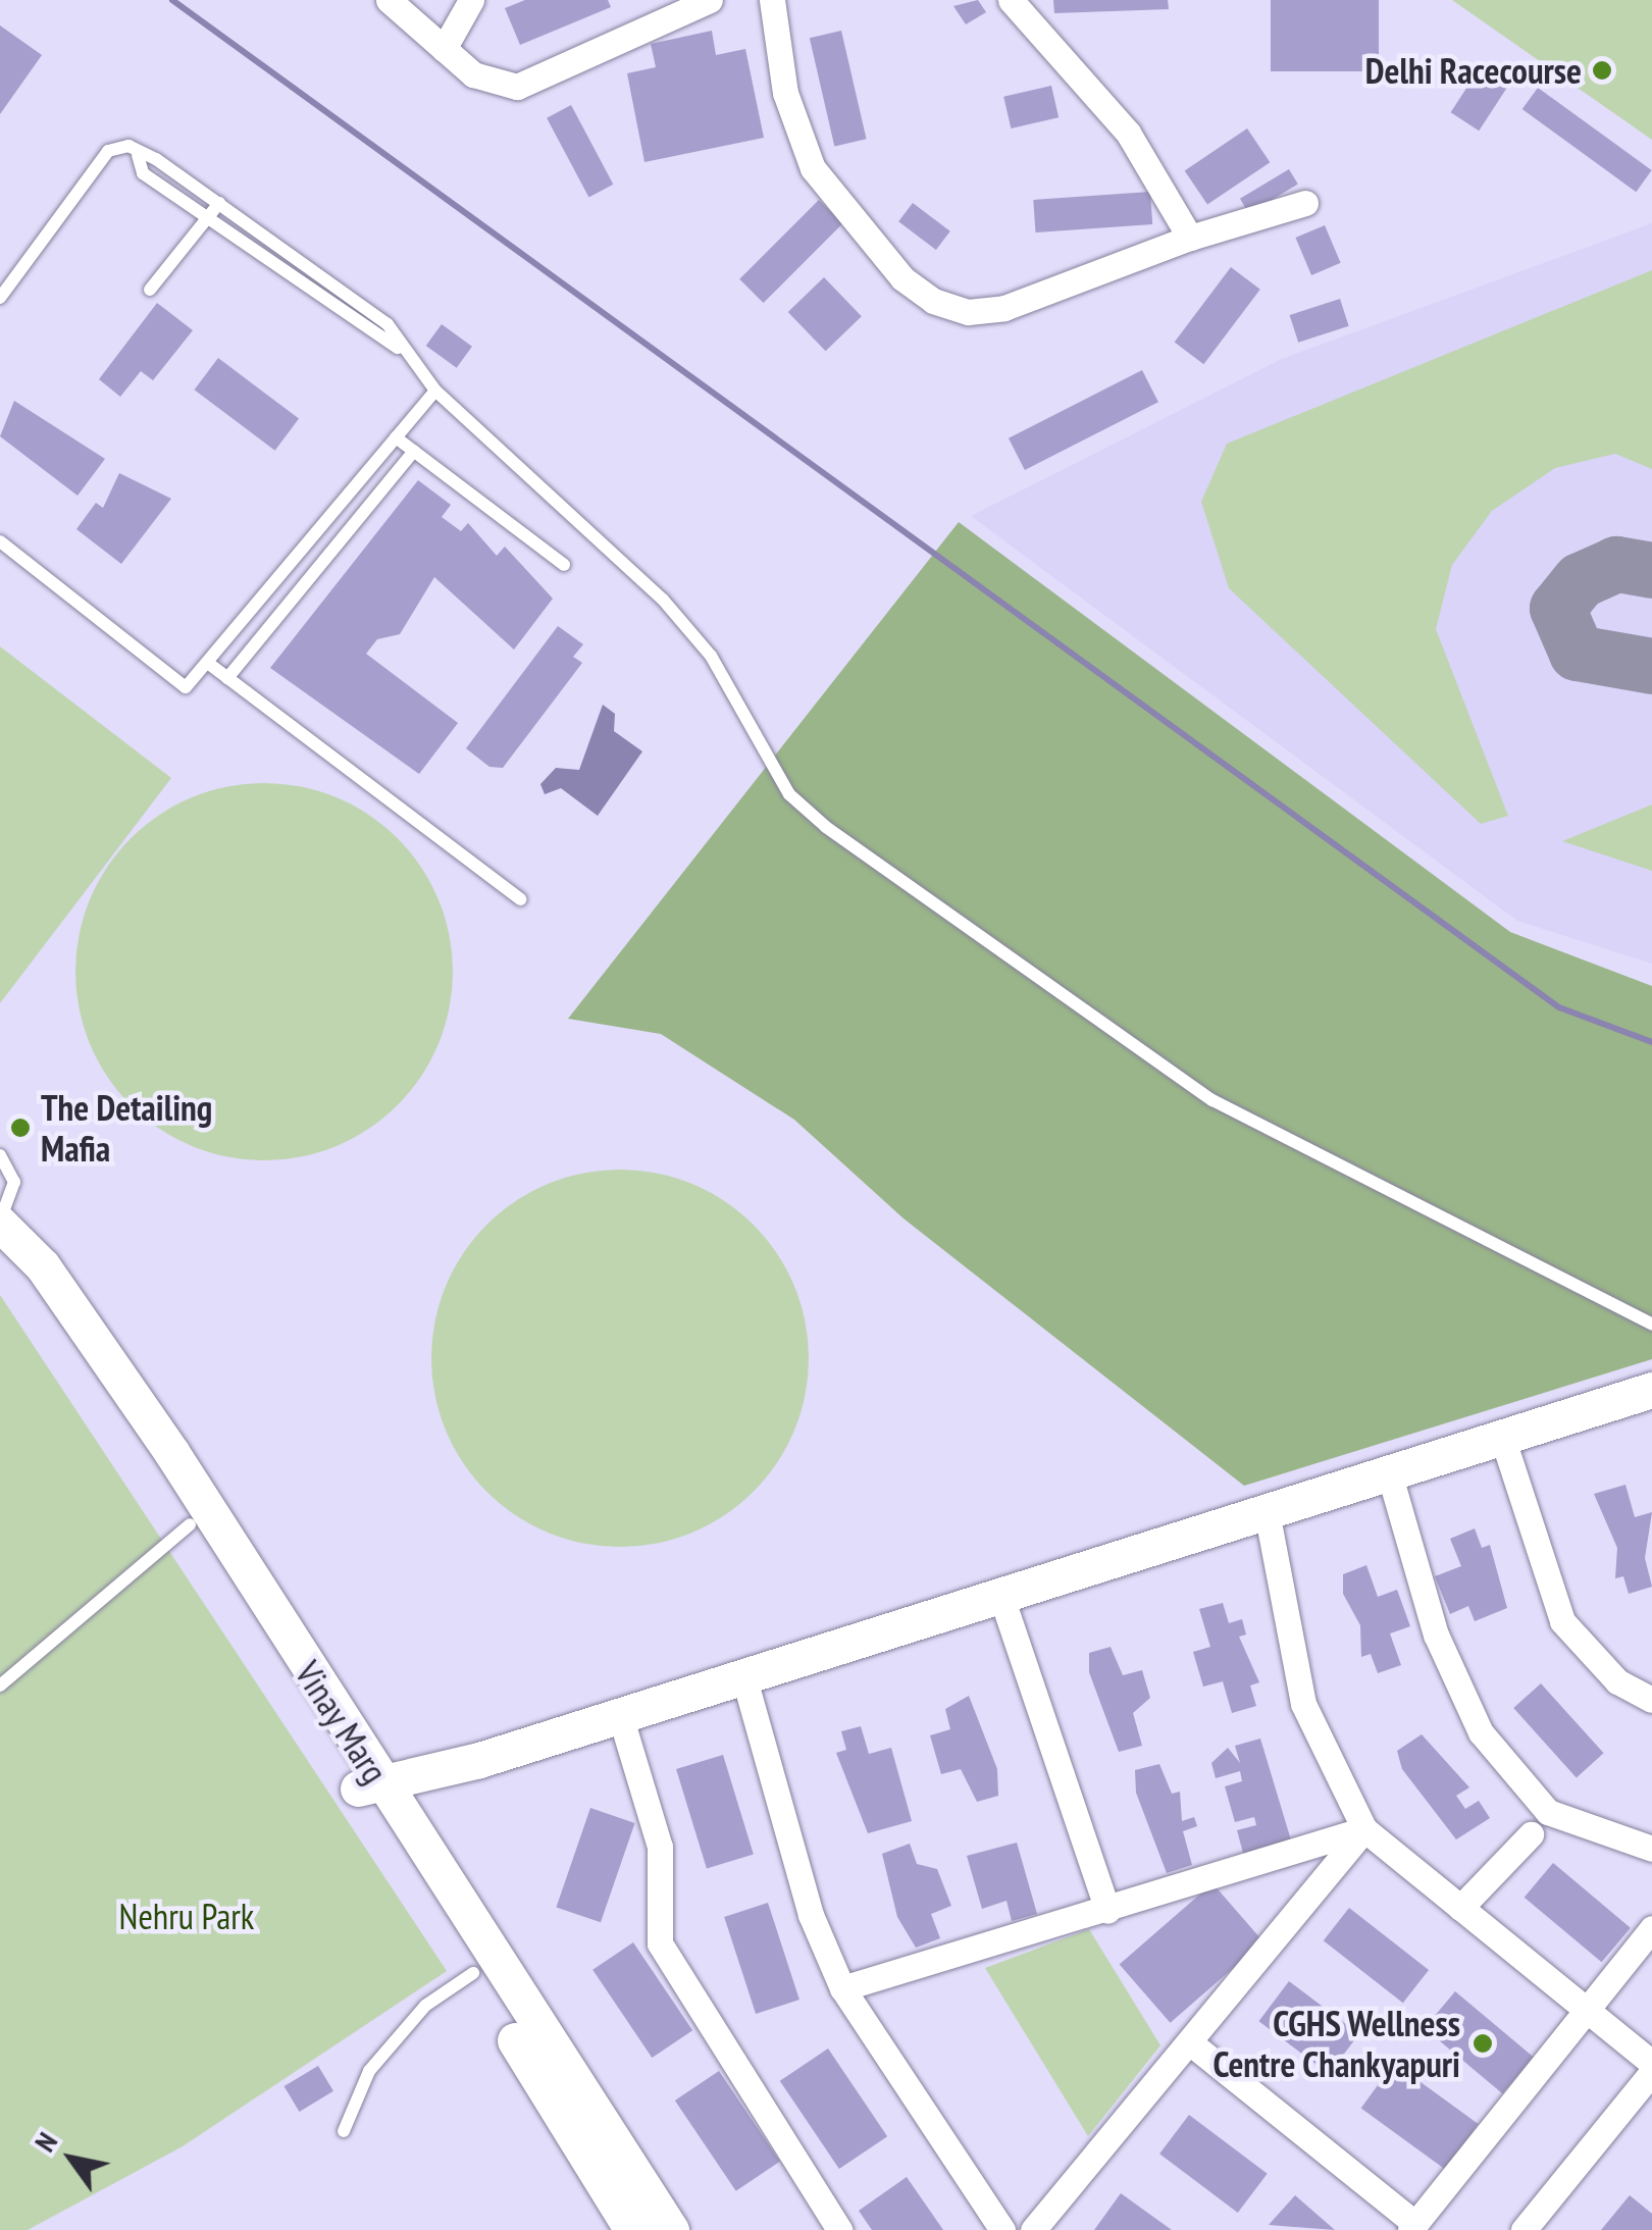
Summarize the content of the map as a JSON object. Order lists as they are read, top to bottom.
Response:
{
  "streets": {
    "main road": ["Vinay Marg"]
  },
  "parks": ["Nehru Park"],
  "places": ["Delhi Racecourse", "The Detailing Mafia", "CGHS Wellness Centre Chankyapuri"],
  "north": "top left"
}
